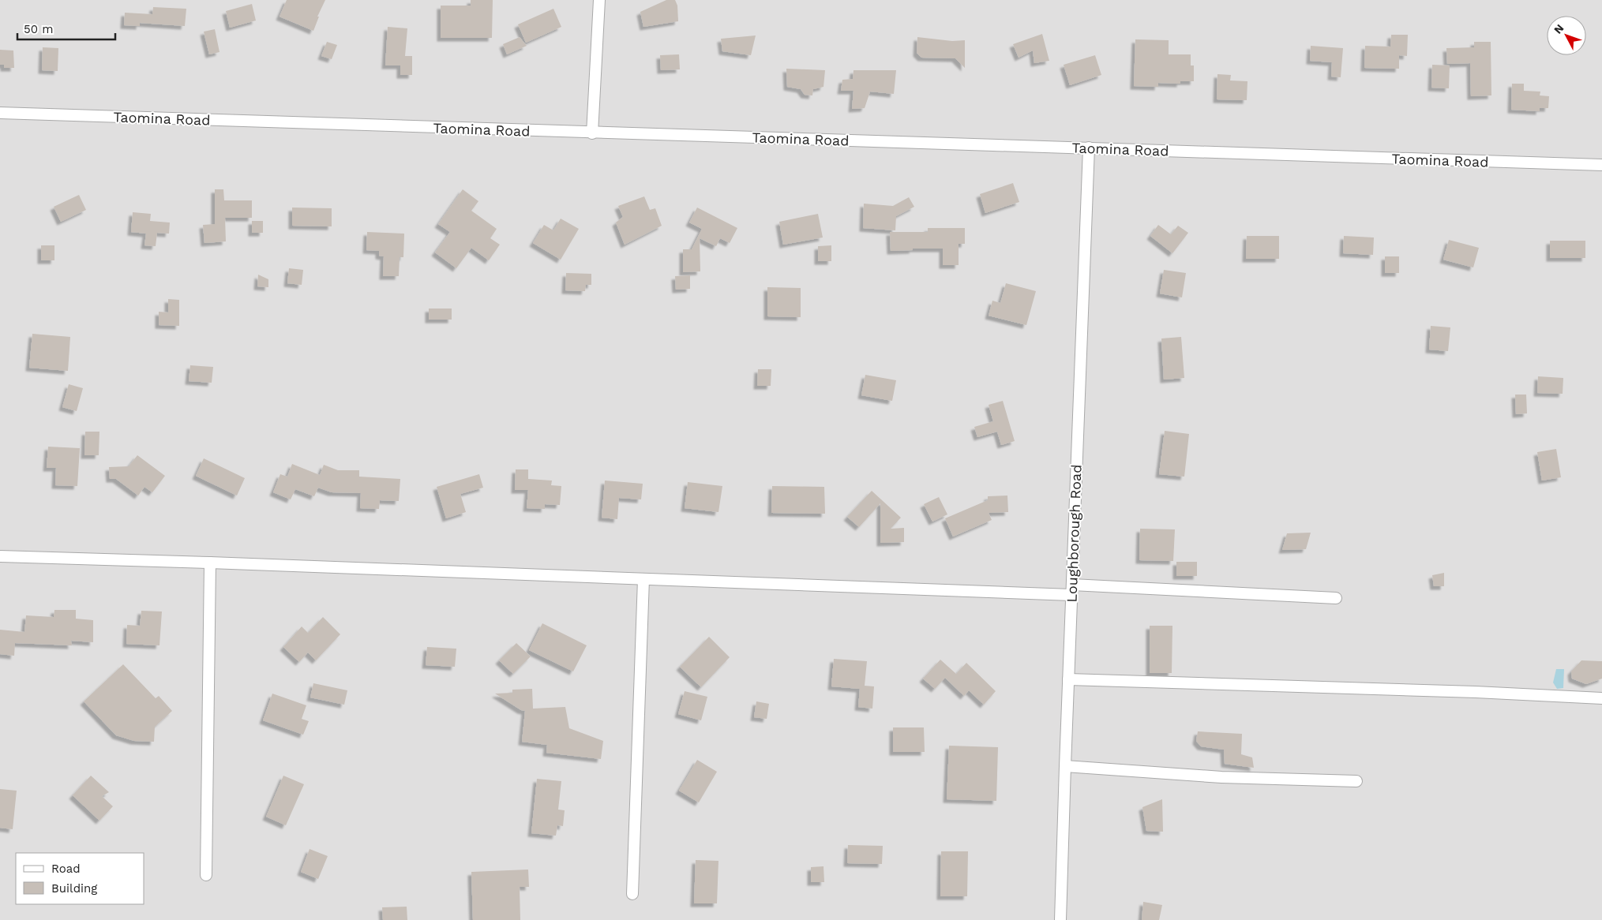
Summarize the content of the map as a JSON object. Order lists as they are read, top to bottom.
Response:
{
  "streets": {
    "street": ["Taomina Road", "Loughborough Road"]
  },
  "crossings": [
    ["Taomina Road", "Loughborough Road"]
  ],
  "legend": ["Road", "Building"],
  "scale_bar": "50 m",
  "north": "top left"
}
